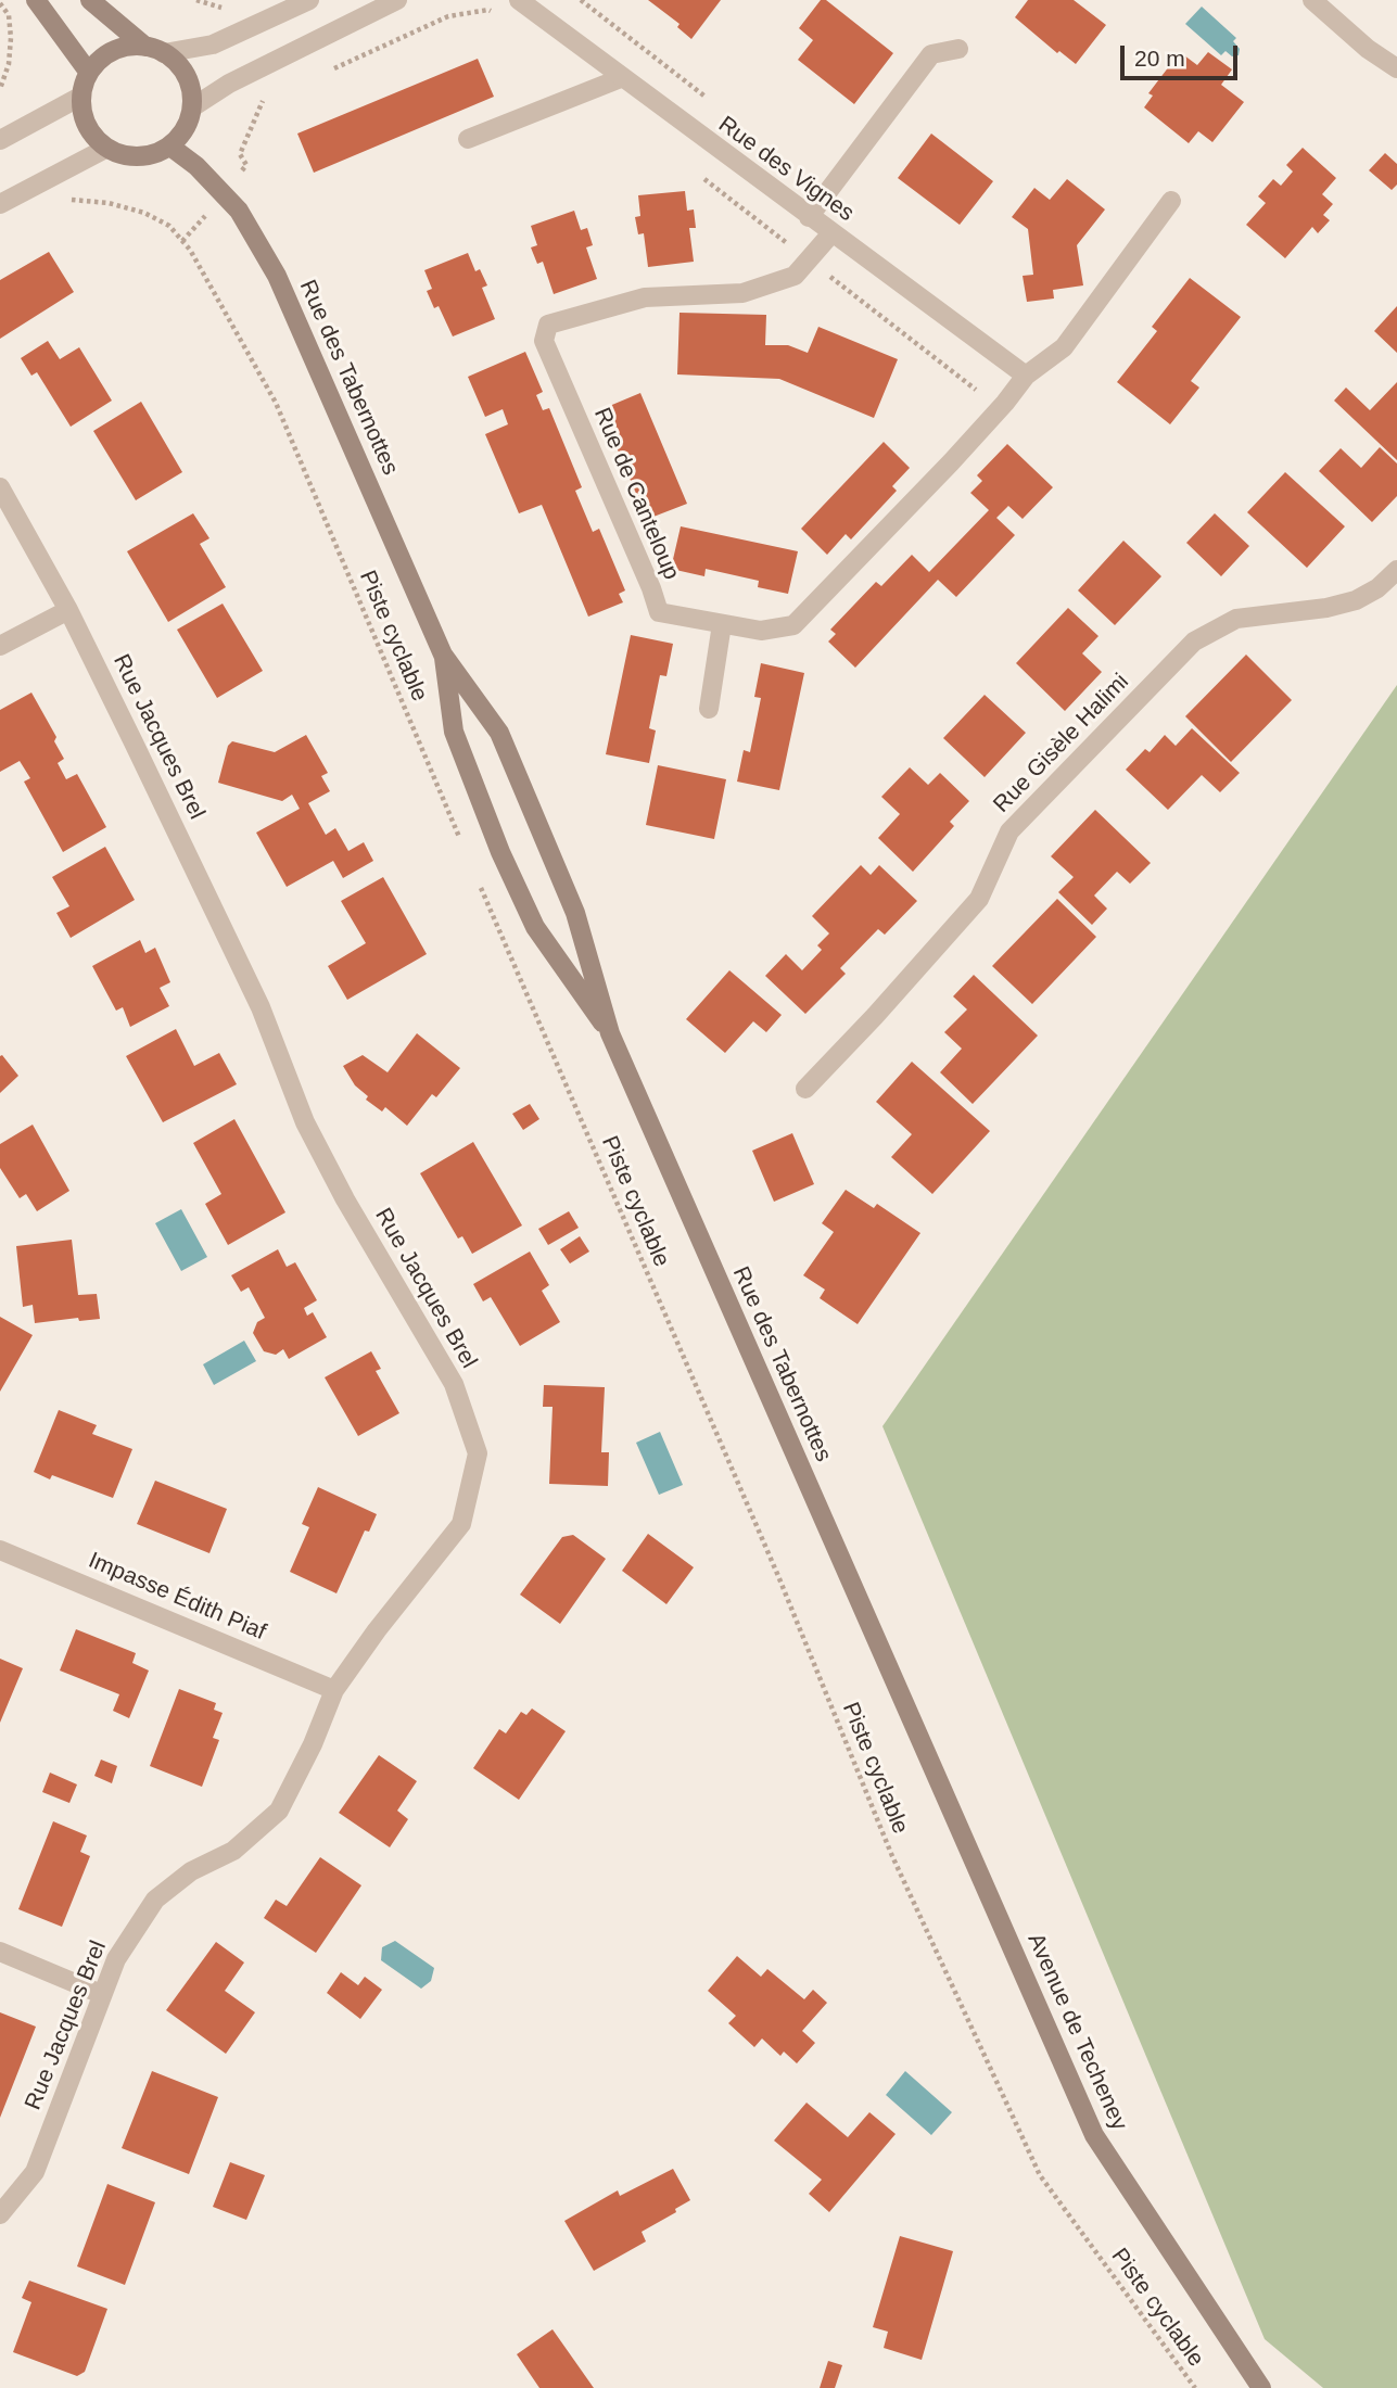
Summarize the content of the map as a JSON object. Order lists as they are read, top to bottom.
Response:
{
  "streets": {
    "street": [
      "Rue des Vignes",
      "Rue des Tabernottes",
      "Rue de Canteloup",
      "Rue Jacques Brel",
      "Rue Gisèle Halimi",
      "Impasse Édith Piaf",
      "Avenue de Techeney"
    ],
    "path": ["Piste cyclable"]
  },
  "crossings": [
    ["Rue des Vignes", "Rue de Canteloup"],
    ["Rue des Tabernottes", "Avenue de Techeney"],
    ["Rue Jacques Brel", "Impasse Édith Piaf"]
  ],
  "scale_bar": "20 m"
}
